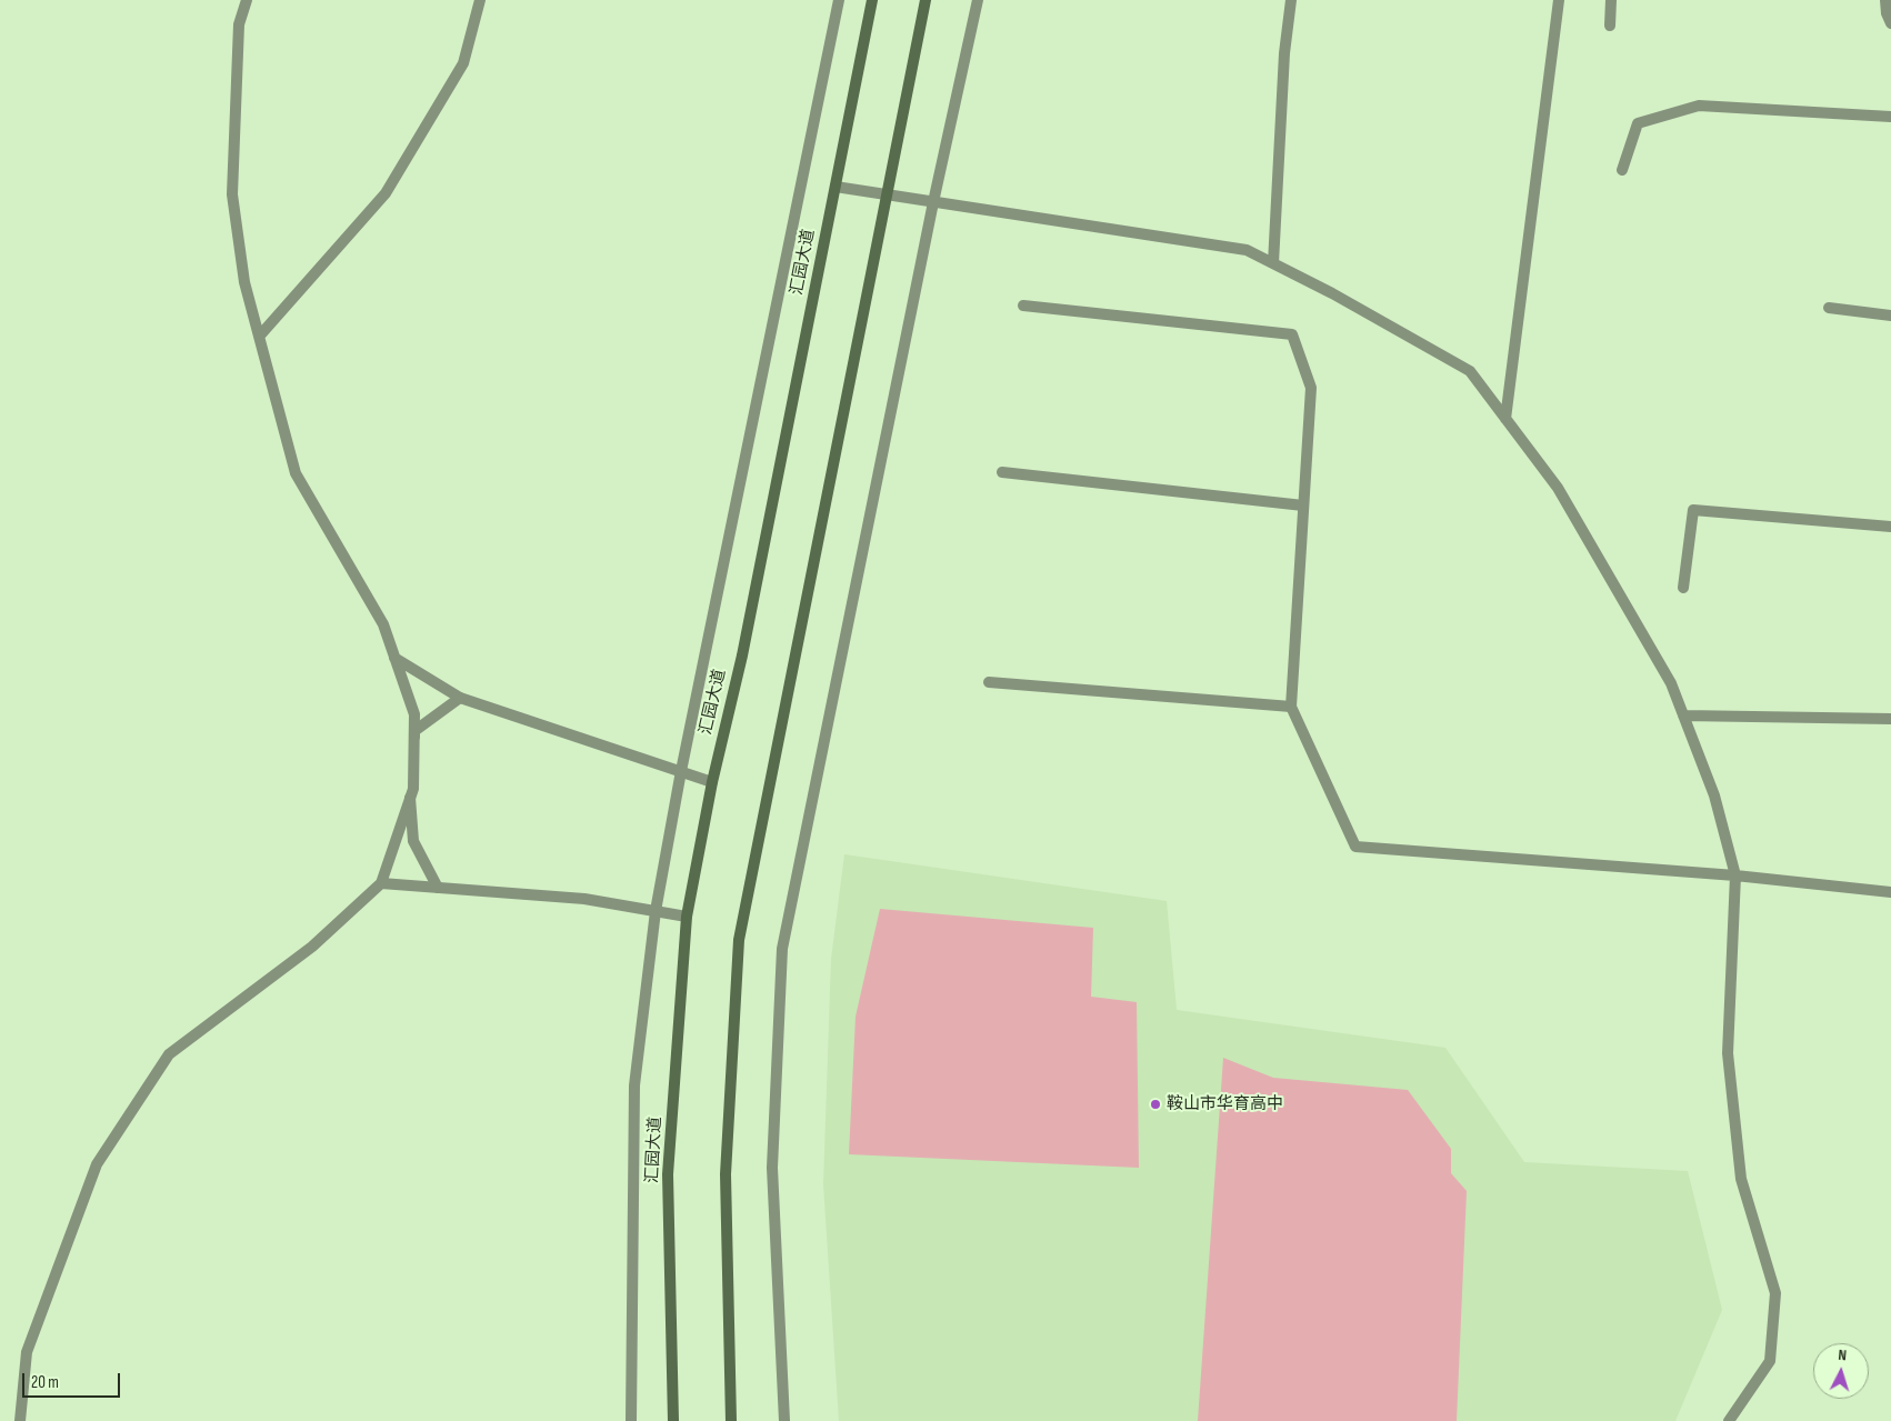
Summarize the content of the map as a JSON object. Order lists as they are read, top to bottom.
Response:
{
  "streets": {
    "main road": ["汇园大道"]
  },
  "places": ["鞍山市华育高中"],
  "scale_bar": "20 m",
  "north": "top"
}
